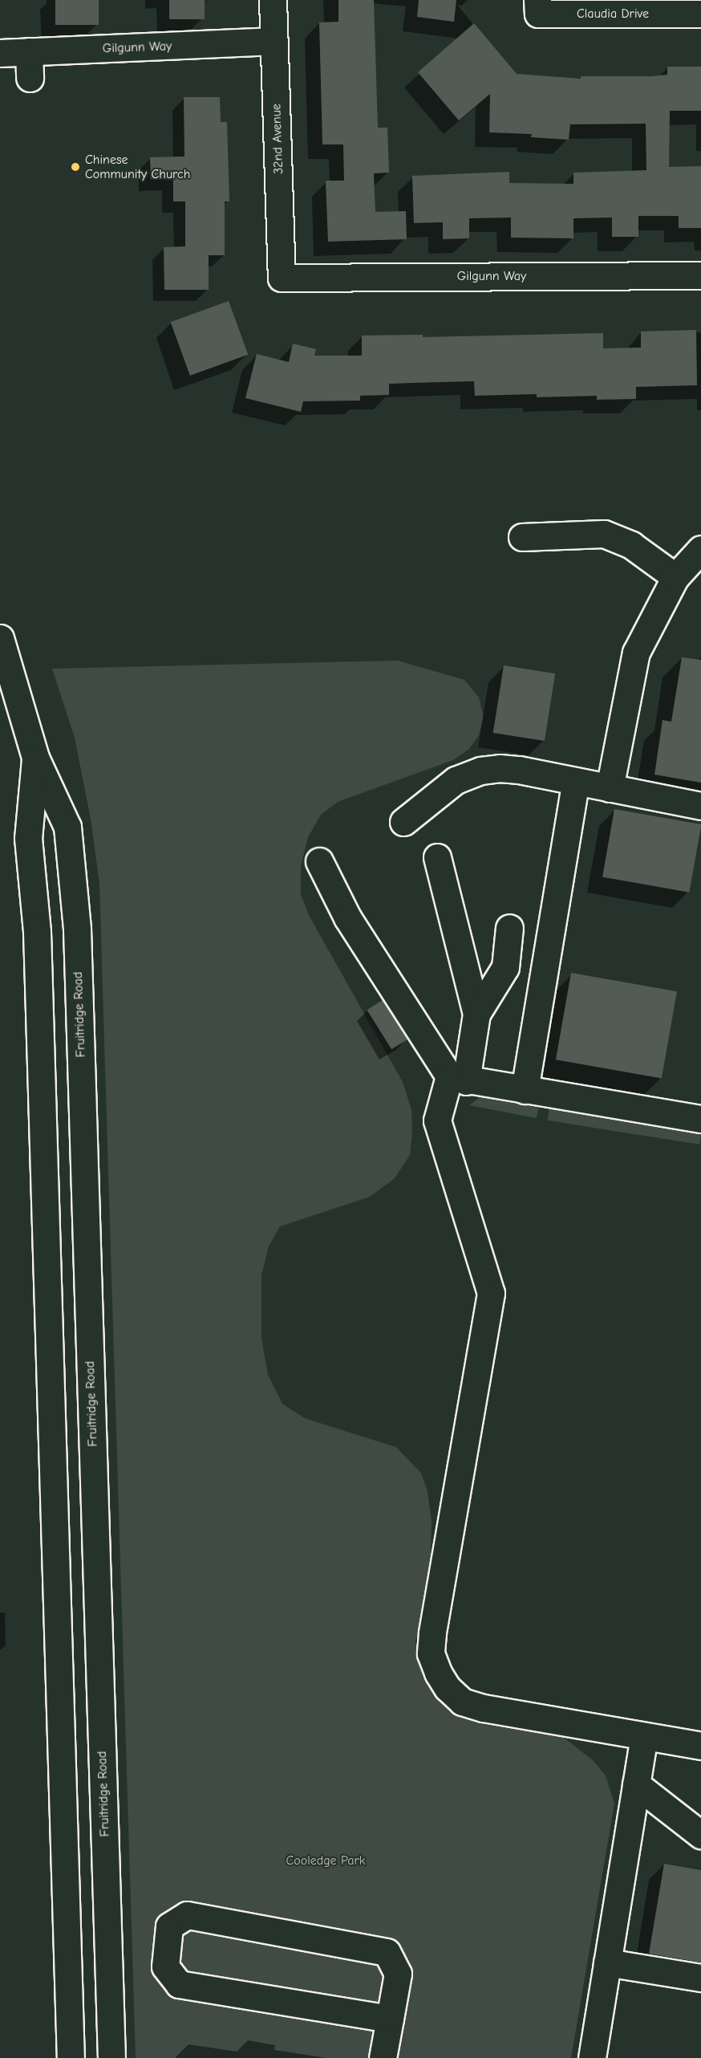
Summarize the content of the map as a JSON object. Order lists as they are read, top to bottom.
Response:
{
  "streets": {
    "main road": [
      "Claudia Drive",
      "Gilgunn Way",
      "32nd Avenue",
      "Fruitridge Road"
    ]
  },
  "crossings": [
    ["Gilgunn Way", "32nd Avenue"]
  ],
  "parks": ["Cooledge Park"],
  "places": ["Chinese Community Church"]
}
